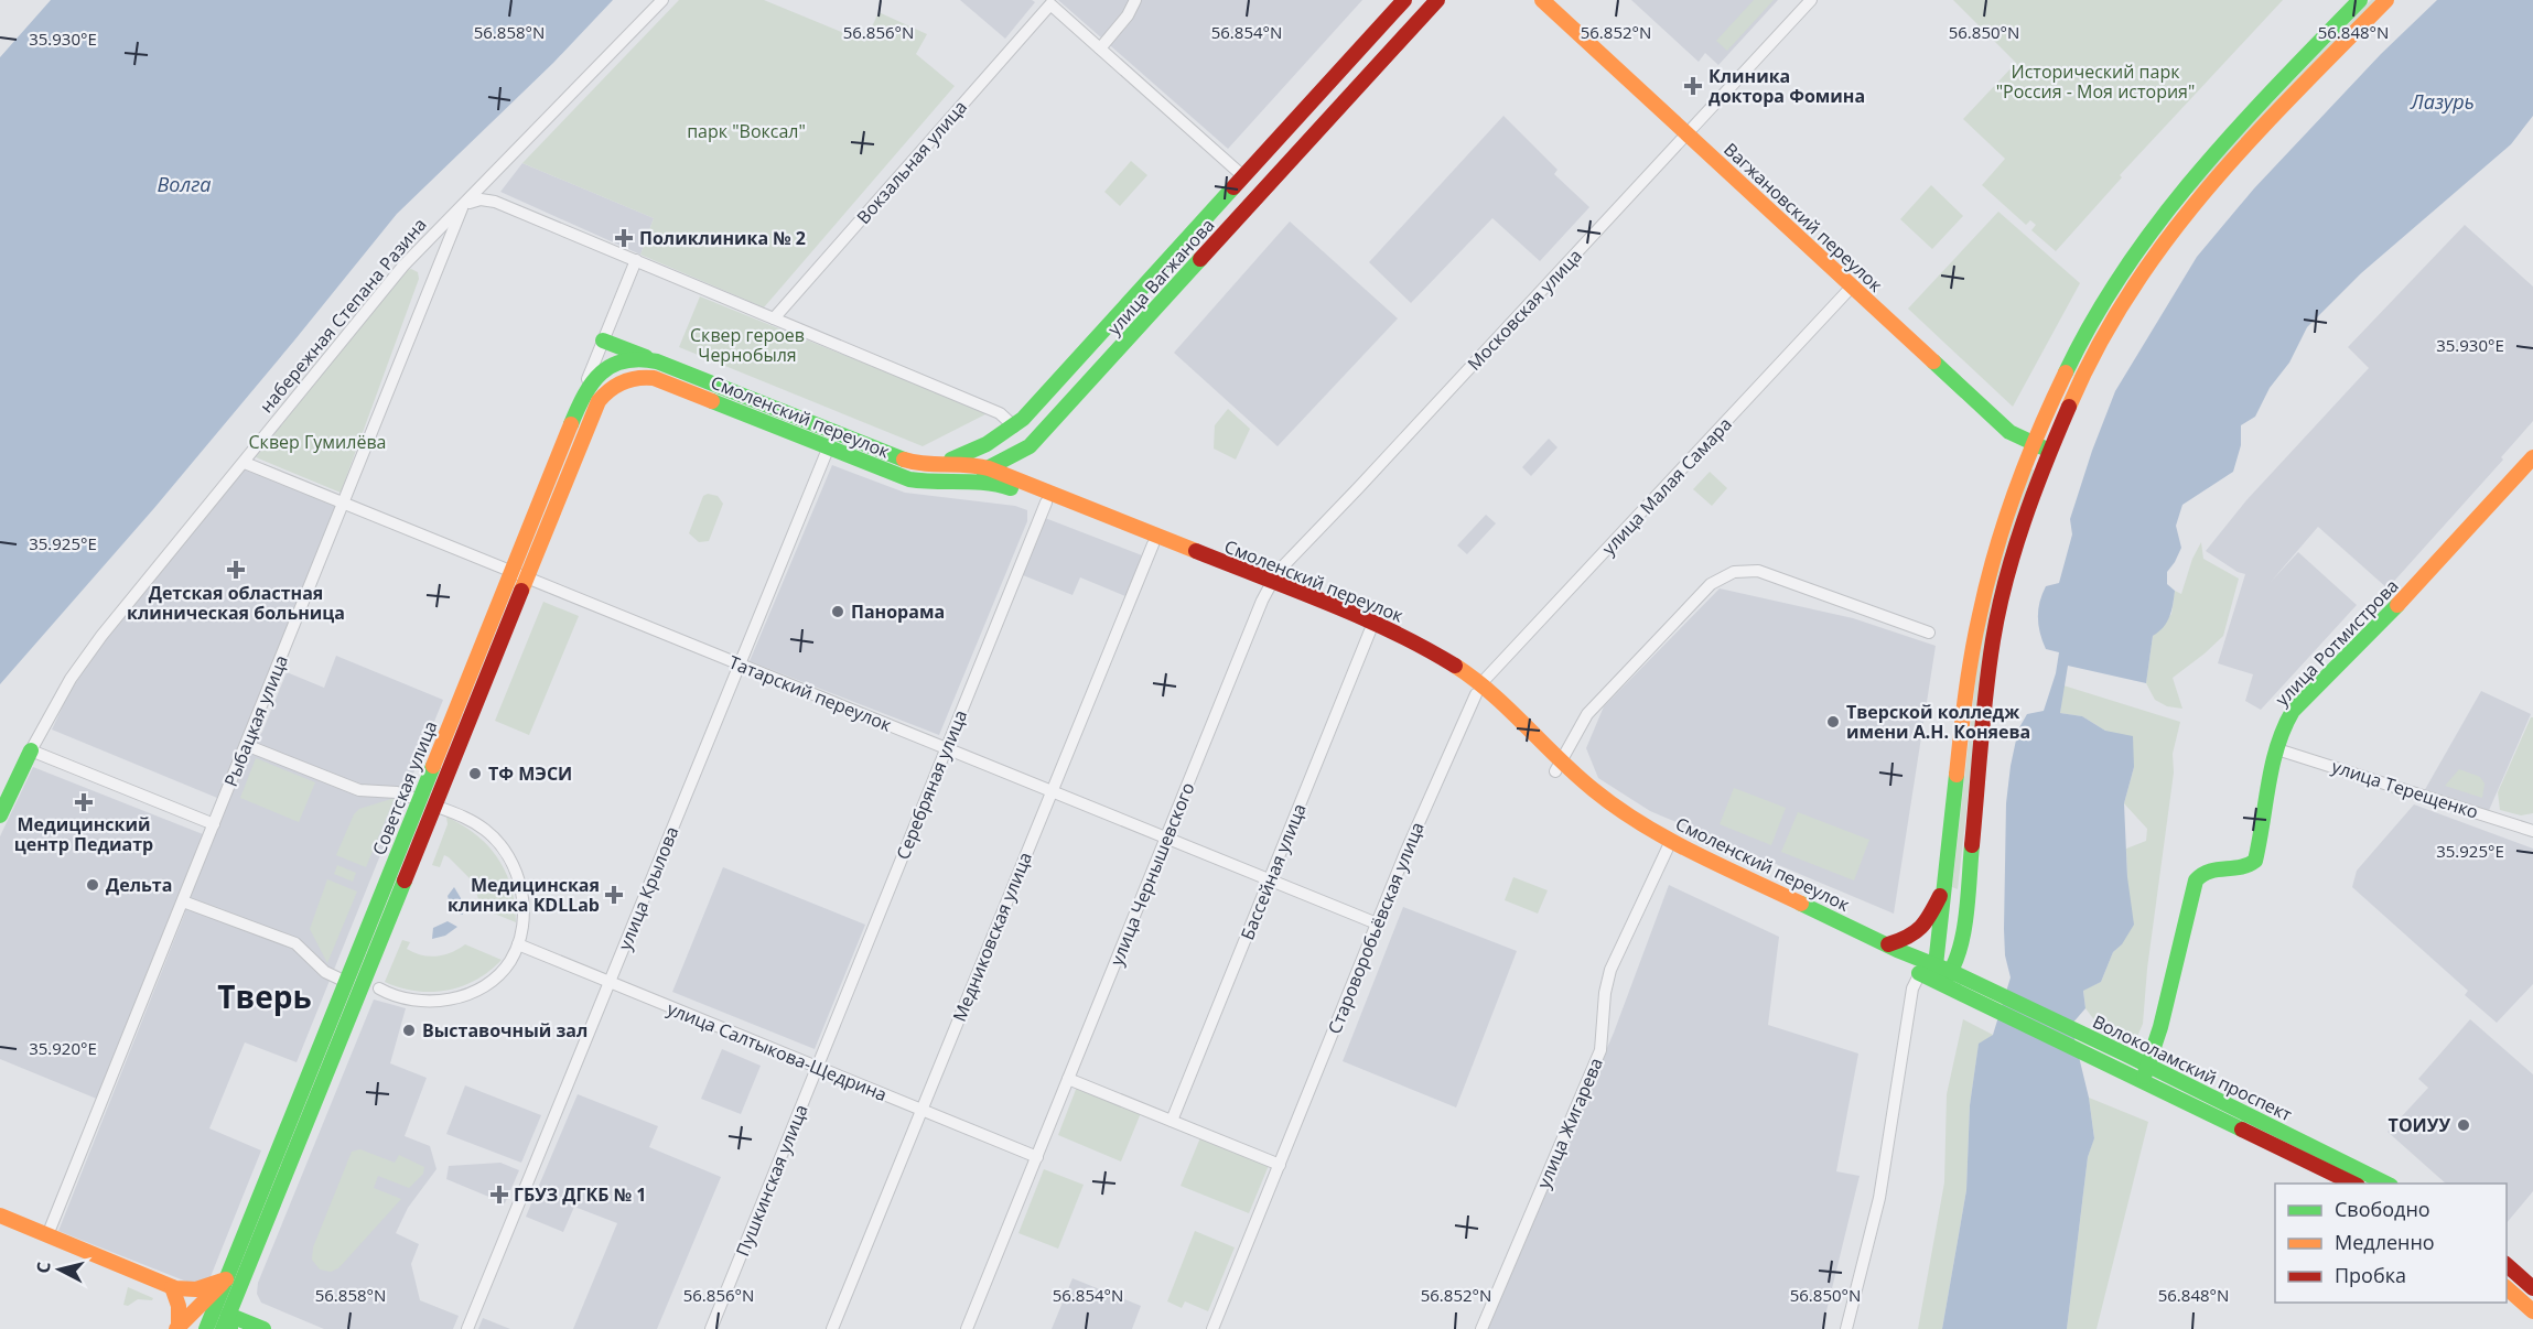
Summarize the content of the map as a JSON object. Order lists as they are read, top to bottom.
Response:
{
  "streets": {
    "main road": [
      "Вагжановский переулок",
      "улица Вагжанова",
      "набережная Степана Разина",
      "Смоленский переулок",
      "улица Ротмистрова",
      "Советская улица",
      "Волоколамский проспект"
    ],
    "street": [
      "Вокзальная улица",
      "Московская улица",
      "улица Малая Самара",
      "Татарский переулок",
      "Рыбацкая улица",
      "Серебряная улица",
      "улица Терещенко",
      "Бассейная улица",
      "улица Чернышевского",
      "улица Крылова",
      "Староворобьёвская улица",
      "Медниковская улица",
      "улица Салтыкова-Щедрина",
      "улица Жигарева",
      "Пушкинская улица"
    ]
  },
  "crossings": [
    ["Вагжановский переулок", "Московская улица"],
    ["Вагжановский переулок", "улица Малая Самара"],
    ["улица Вагжанова", "Смоленский переулок"],
    ["Московская улица", "Смоленский переулок"],
    ["Московская улица", "улица Чернышевского"],
    ["набережная Степана Разина", "Татарский переулок"],
    ["набережная Степана Разина", "Рыбацкая улица"],
    ["Смоленский переулок", "улица Малая Самара"],
    ["Смоленский переулок", "Серебряная улица"],
    ["Смоленский переулок", "Советская улица"],
    ["Смоленский переулок", "Бассейная улица"],
    ["Смоленский переулок", "улица Чернышевского"],
    ["Смоленский переулок", "улица Крылова"],
    ["Смоленский переулок", "Староворобьёвская улица"],
    ["Смоленский переулок", "Медниковская улица"],
    ["Смоленский переулок", "Волоколамский проспект"],
    ["Смоленский переулок", "улица Жигарева"],
    ["улица Малая Самара", "Староворобьёвская улица"],
    ["улица Ротмистрова", "улица Терещенко"],
    ["улица Ротмистрова", "Волоколамский проспект"],
    ["Татарский переулок", "Рыбацкая улица"],
    ["Татарский переулок", "Серебряная улица"],
    ["Татарский переулок", "Советская улица"],
    ["Татарский переулок", "Бассейная улица"],
    ["Татарский переулок", "улица Чернышевского"],
    ["Татарский переулок", "улица Крылова"],
    ["Татарский переулок", "Староворобьёвская улица"],
    ["Татарский переулок", "Медниковская улица"],
    ["Серебряная улица", "улица Салтыкова-Щедрина"],
    ["Серебряная улица", "Пушкинская улица"],
    ["улица Чернышевского", "улица Салтыкова-Щедрина"],
    ["улица Крылова", "улица Салтыкова-Щедрина"],
    ["Медниковская улица", "улица Салтыкова-Щедрина"],
    ["улица Салтыкова-Щедрина", "Пушкинская улица"]
  ],
  "districts": ["Тверь"],
  "water": ["Лазурь", "Волга"],
  "parks": [
    "Исторический парк \"Россия - Моя история\"",
    "парк \"Воксал\"",
    "Сквер героев Чернобыля",
    "Сквер Гумилёва"
  ],
  "places": {
    "health": [
      "Клиника доктора Фомина",
      "Поликлиника № 2",
      "Детская областная клиническая больница",
      "Медицинский центр Педиатр",
      "Медицинская клиника KDLLab",
      "ГБУЗ ДГКБ № 1"
    ],
    "other": [
      "Панорама",
      "Тверской колледж имени А.Н. Коняева",
      "ТФ МЭСИ",
      "Дельта",
      "Выставочный зал",
      "ТОИУУ"
    ]
  },
  "legend": ["Свободно", "Медленно", "Пробка"],
  "north": "left",
  "coordinates": [
    "56.858°N",
    "56.856°N",
    "56.854°N",
    "56.852°N",
    "56.850°N",
    "56.848°N",
    "35.930°E",
    "35.925°E",
    "35.920°E"
  ]
}
